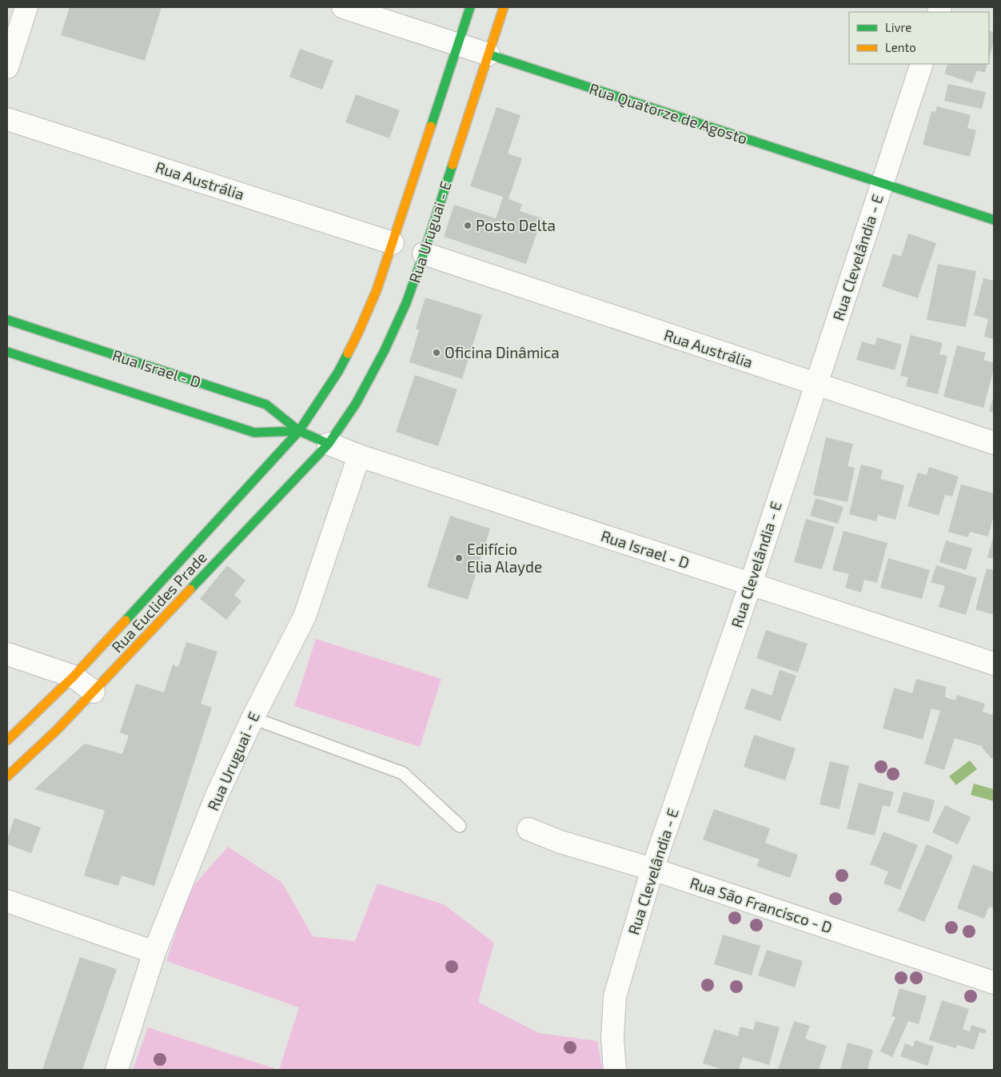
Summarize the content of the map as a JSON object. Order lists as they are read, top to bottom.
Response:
{
  "streets": {
    "main road": [
      "Rua Quatorze de Agosto",
      "Rua Uruguai - E",
      "Rua Israel - D",
      "Rua Euclides Prade"
    ],
    "street": ["Rua Austrália", "Rua Clevelândia - E", "Rua São Francisco - D"]
  },
  "crossings": [
    ["Rua Quatorze de Agosto", "Rua Uruguai - E"],
    ["Rua Quatorze de Agosto", "Rua Clevelândia - E"],
    ["Rua Austrália", "Rua Uruguai - E"],
    ["Rua Austrália", "Rua Clevelândia - E"],
    ["Rua Uruguai - E", "Rua Israel - D"],
    ["Rua Uruguai - E", "Rua Euclides Prade"],
    ["Rua Clevelândia - E", "Rua Israel - D"],
    ["Rua Clevelândia - E", "Rua São Francisco - D"],
    ["Rua Israel - D", "Rua Euclides Prade"]
  ],
  "places": ["Posto Delta", "Oficina Dinâmica", "Edifício Elia Alayde"],
  "legend": ["Livre", "Lento"]
}
